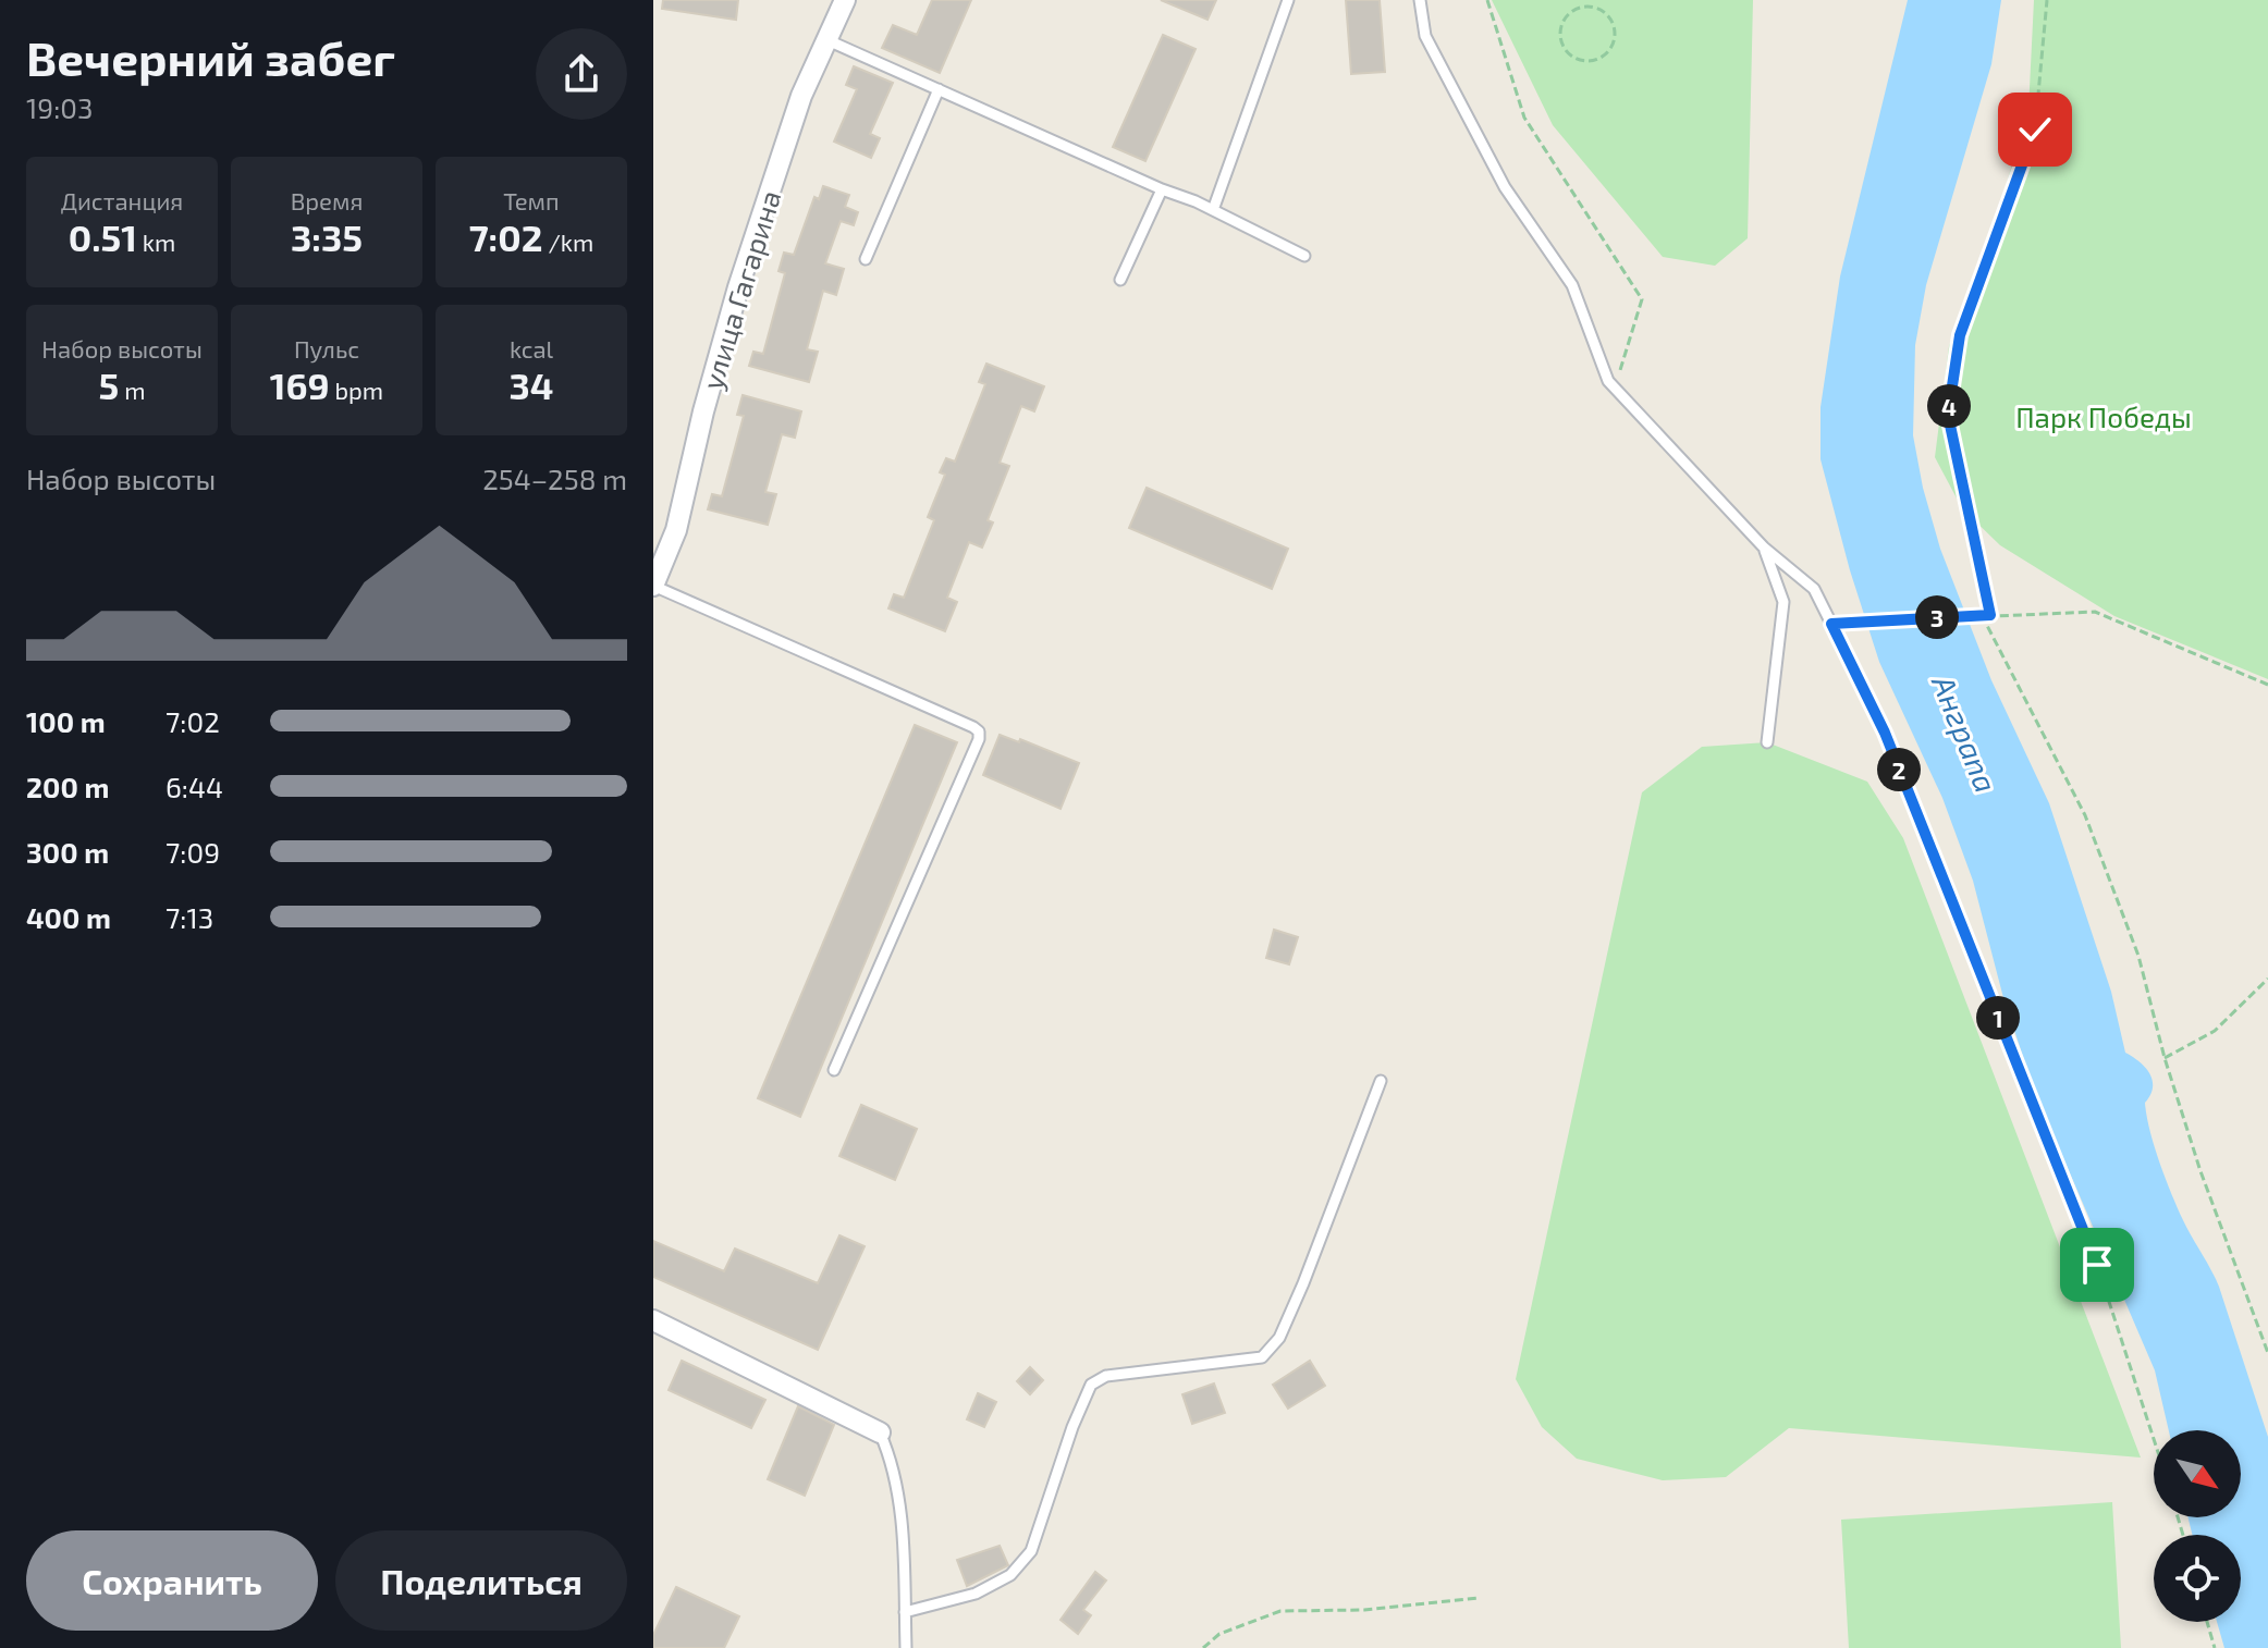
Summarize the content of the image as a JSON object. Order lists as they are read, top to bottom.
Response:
{
  "streets": {
    "street": ["улица Гагарина"]
  },
  "water": ["Анграпа"],
  "parks": ["Парк Победы"],
  "north": "bottom right",
  "page": {
    "heading": ["Вечерний забег", "19:03"],
    "stats": [
      ["Дистанция", "0.51 km"],
      ["Время", "3:35"],
      ["Темп", "7:02 /km"],
      ["Набор высоты", "5 m"],
      ["Пульс", "169 bpm"],
      ["kcal", "34"]
    ],
    "pins": [
      "4",
      "3",
      "2",
      "1"
    ],
    "chart": ["Набор высоты", "254–258 m"],
    "list": [
      {
        "name": "100 m",
        "note": "7:02"
      },
      {
        "name": "200 m",
        "note": "6:44"
      },
      {
        "name": "300 m",
        "note": "7:09"
      },
      {
        "name": "400 m",
        "note": "7:13"
      }
    ],
    "buttons": ["Сохранить", "Поделиться"]
  }
}
